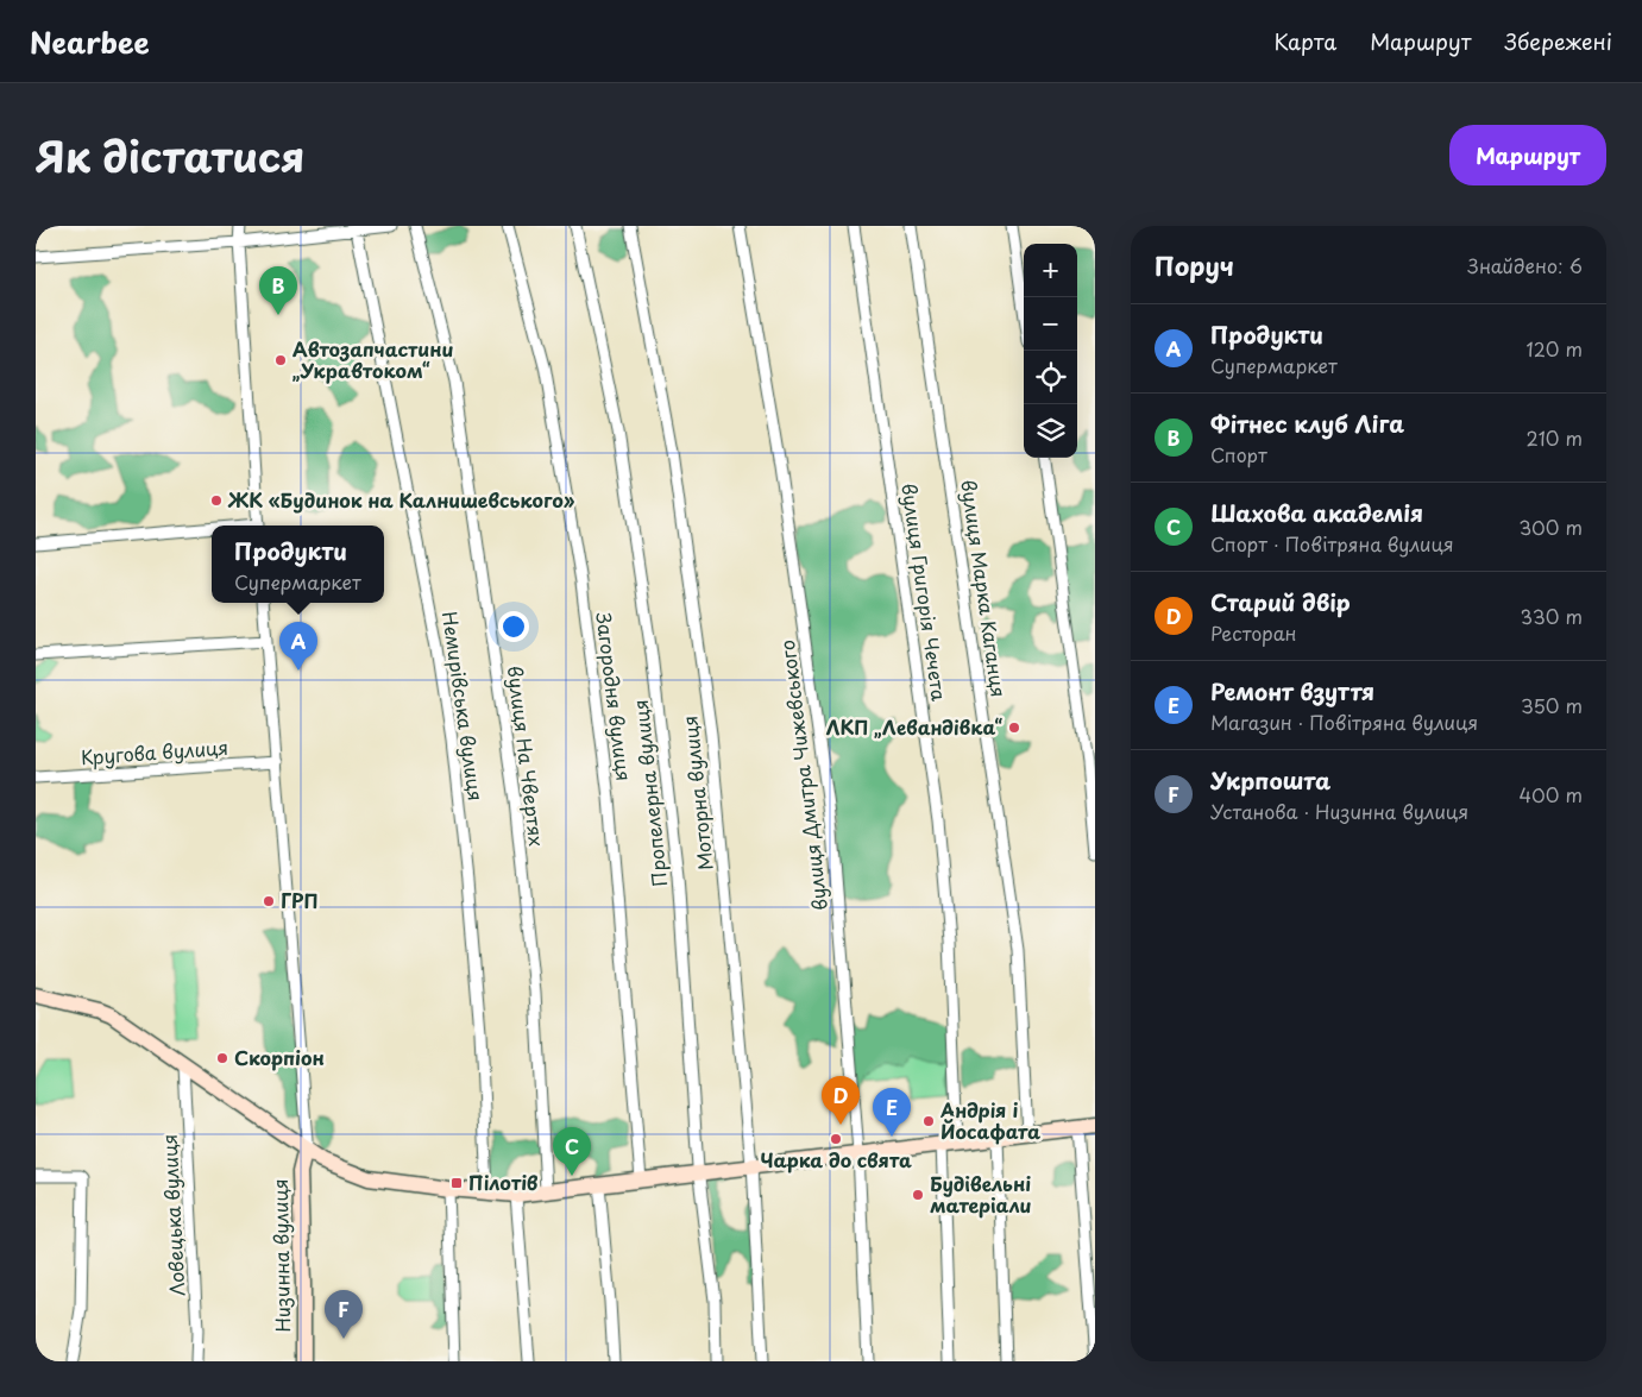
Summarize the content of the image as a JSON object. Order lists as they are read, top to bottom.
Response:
{
  "streets": {
    "street": [
      "вулиця Марка Каганця",
      "вулиця Григорія Чечета",
      "Загородня вулиця",
      "Немирівська вулиця",
      "Кругова вулиця",
      "вулиця На Чвертях",
      "вулиця Дмитра Чижевського",
      "Пропелерна вулиця",
      "Моторна вулиця",
      "Ловецька вулиця",
      "Низинна вулиця"
    ]
  },
  "places": {
    "other": [
      "Автозапчастини „Укравтоком“",
      "ЖК «Будинок на Калнишевського»",
      "ЛКП „Левандівка“",
      "ГРП",
      "Скорпіон",
      "Андрія і Йосафата",
      "Чарка до свята",
      "Будівельні матеріали"
    ],
    "transit": ["Пілотів"]
  },
  "page": {
    "header": "Nearbee",
    "nav": ["Карта", "Маршрут", "Збережені"],
    "title": "Як дістатися",
    "buttons": "Маршрут",
    "heading": ["Поруч", "Знайдено: 6"],
    "map_buttons": ["+", "−"],
    "pins": [
      "B",
      "A",
      "D",
      "E",
      "C",
      "F"
    ],
    "list": [
      {
        "mark": "A",
        "name": "Продукти",
        "note": "Супермаркет",
        "value": "120 m"
      },
      {
        "mark": "B",
        "name": "Фітнес клуб Ліга",
        "note": "Спорт",
        "value": "210 m"
      },
      {
        "mark": "C",
        "name": "Шахова академія",
        "note": "Спорт · Повітряна вулиця",
        "value": "300 m"
      },
      {
        "mark": "D",
        "name": "Старий двір",
        "note": "Ресторан",
        "value": "330 m"
      },
      {
        "mark": "E",
        "name": "Ремонт взуття",
        "note": "Магазин · Повітряна вулиця",
        "value": "350 m"
      },
      {
        "mark": "F",
        "name": "Укрпошта",
        "note": "Установа · Низинна вулиця",
        "value": "400 m"
      }
    ],
    "popup": ["Продукти", "Супермаркет"]
  }
}
